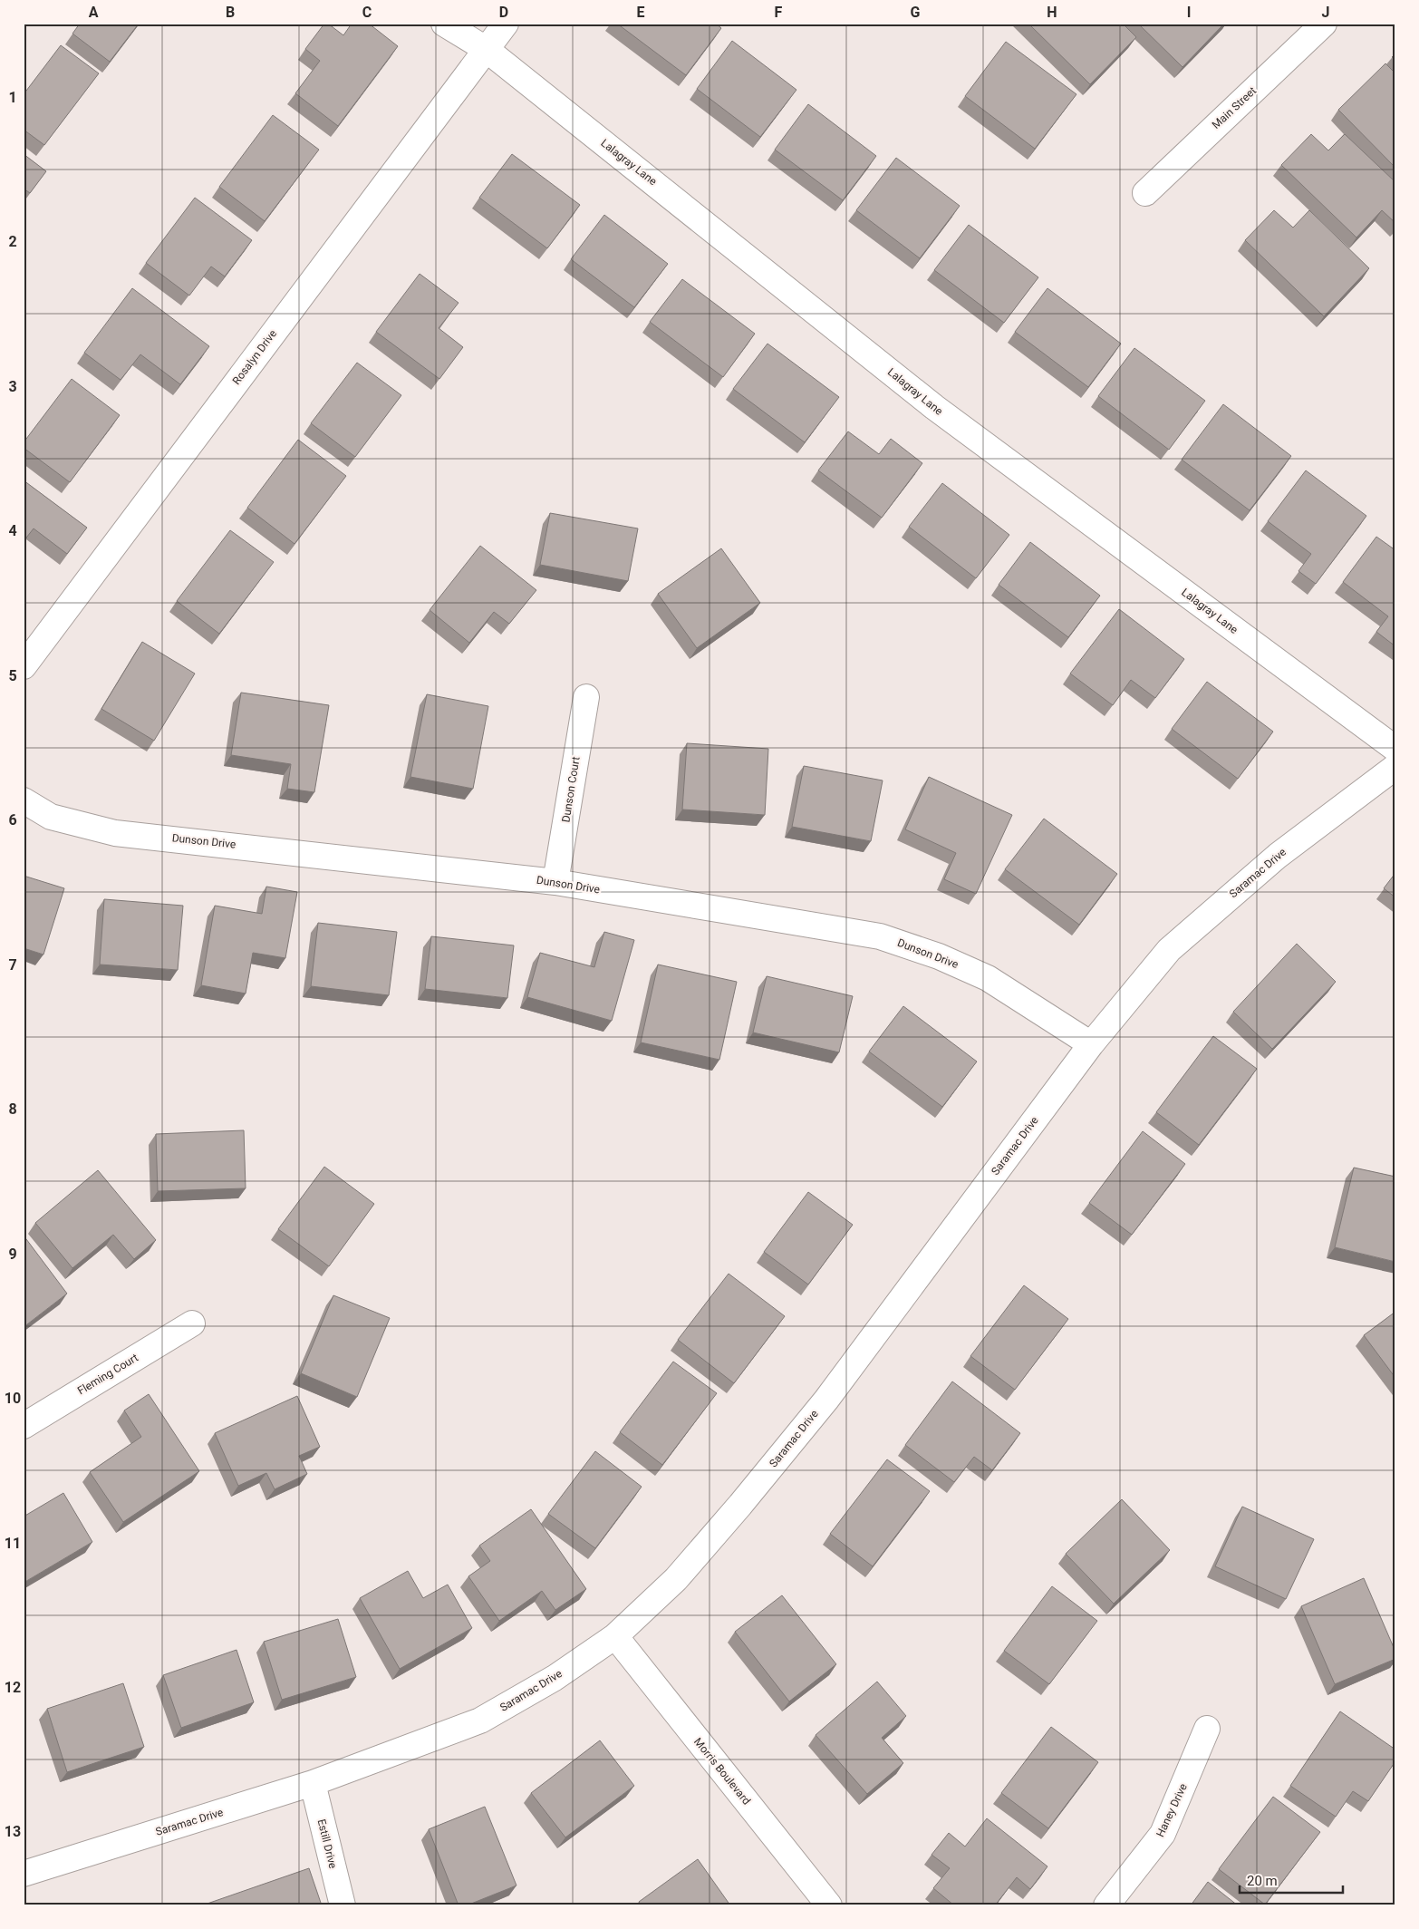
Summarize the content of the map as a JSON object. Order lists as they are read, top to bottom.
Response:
{
  "streets": {
    "street": [
      "Main Street",
      "Lalagray Lane",
      "Rosalyn Drive",
      "Dunson Court",
      "Dunson Drive",
      "Saramac Drive",
      "Fleming Court",
      "Morris Boulevard",
      "Haney Drive",
      "Estill Drive"
    ]
  },
  "crossings": [
    ["Lalagray Lane", "Rosalyn Drive"],
    ["Dunson Court", "Dunson Drive"],
    ["Dunson Drive", "Saramac Drive"],
    ["Saramac Drive", "Morris Boulevard"],
    ["Saramac Drive", "Estill Drive"]
  ],
  "scale_bar": "20 m",
  "grid": {
    "columns": [
      "A",
      "B",
      "C",
      "D",
      "E",
      "F",
      "G",
      "H",
      "I",
      "J"
    ],
    "rows": [
      "1",
      "2",
      "3",
      "4",
      "5",
      "6",
      "7",
      "8",
      "9",
      "10",
      "11",
      "12",
      "13"
    ]
  }
}
